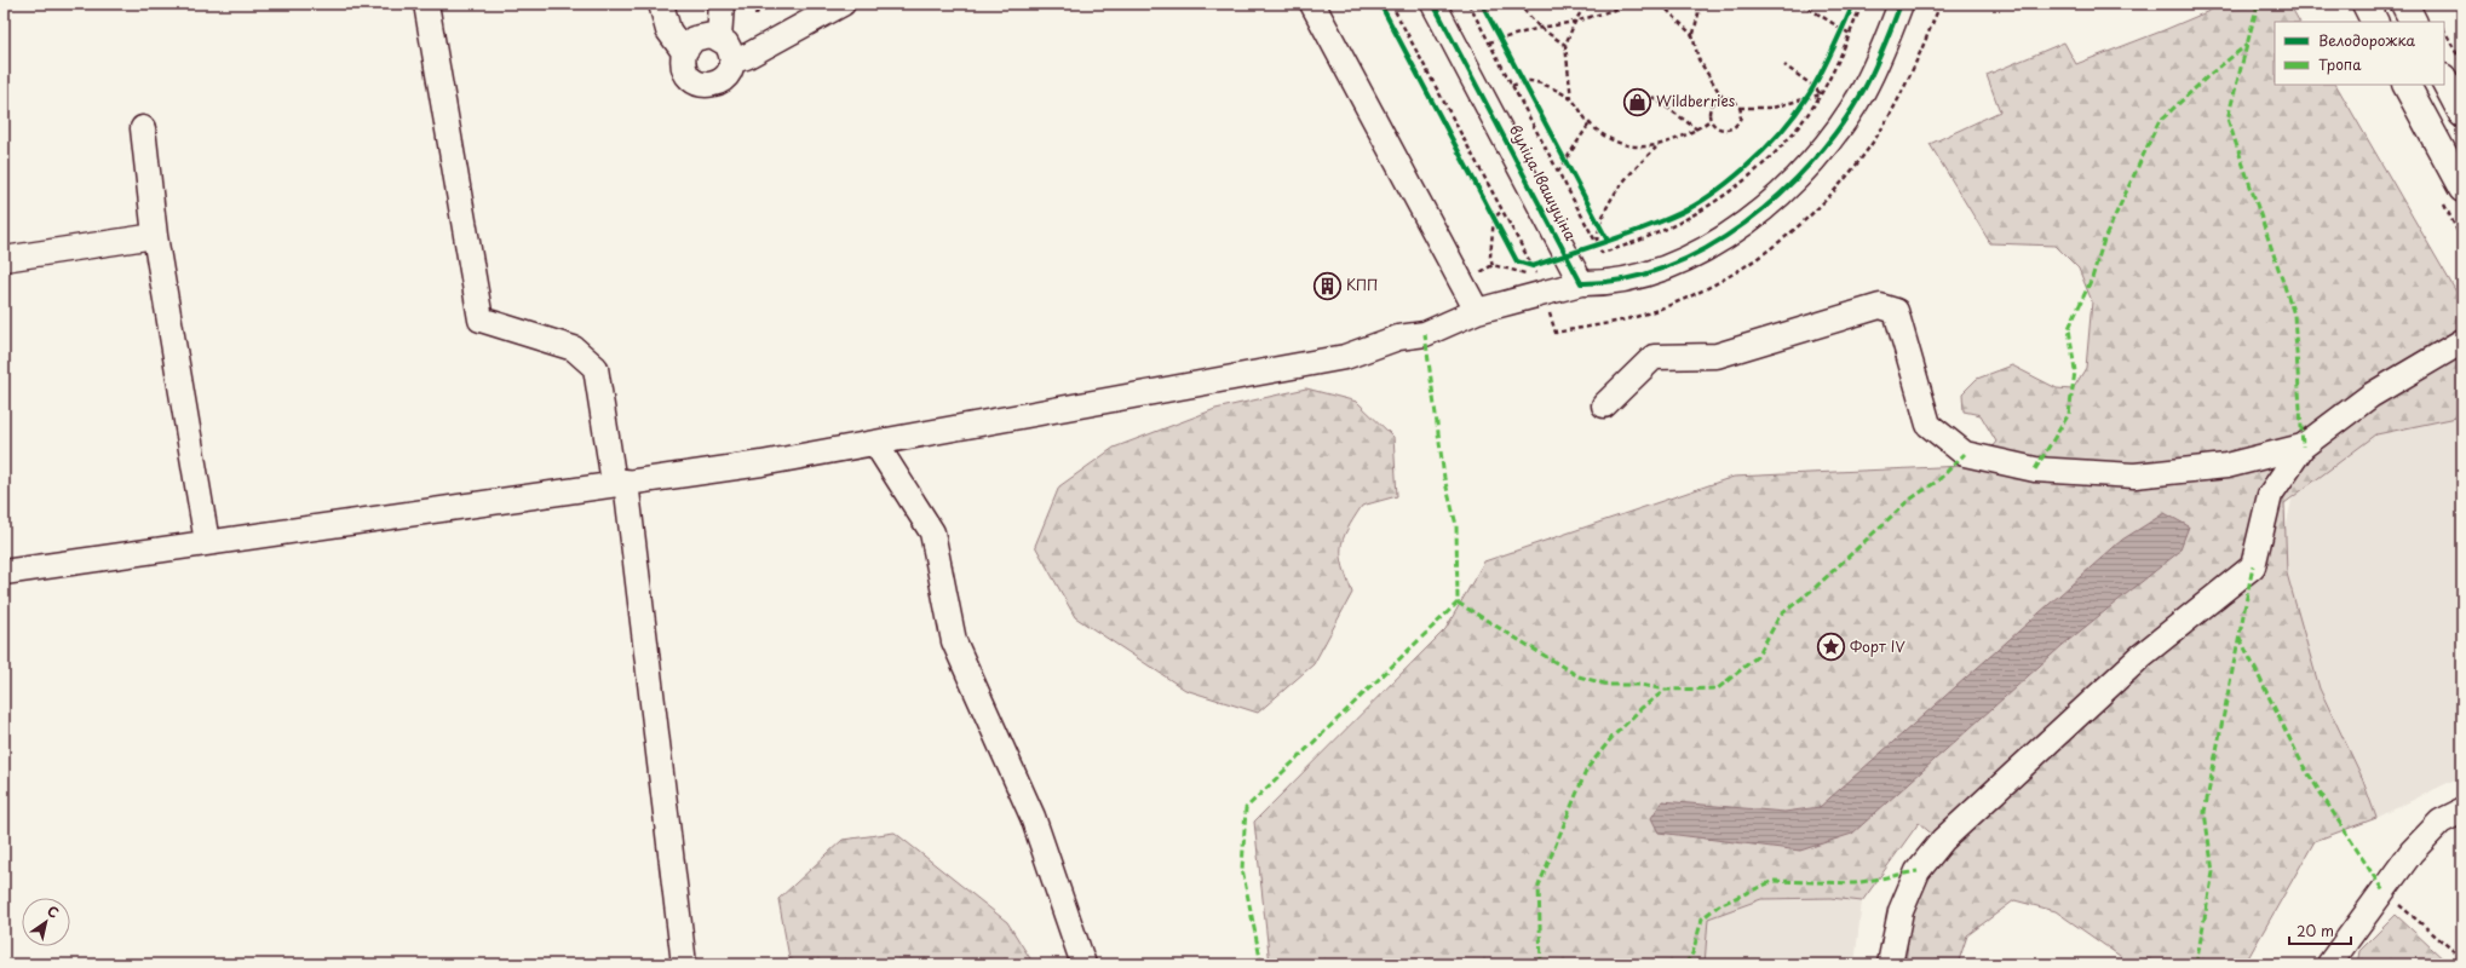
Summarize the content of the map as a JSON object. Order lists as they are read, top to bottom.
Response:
{
  "streets": {
    "street": ["вуліца Івашуціна"]
  },
  "places": {
    "shop": ["Wildberries"],
    "building": ["КПП"],
    "place": ["Форт IV"]
  },
  "legend": ["Велодорожка", "Тропа"],
  "scale_bar": "20 m",
  "north": "top right"
}
